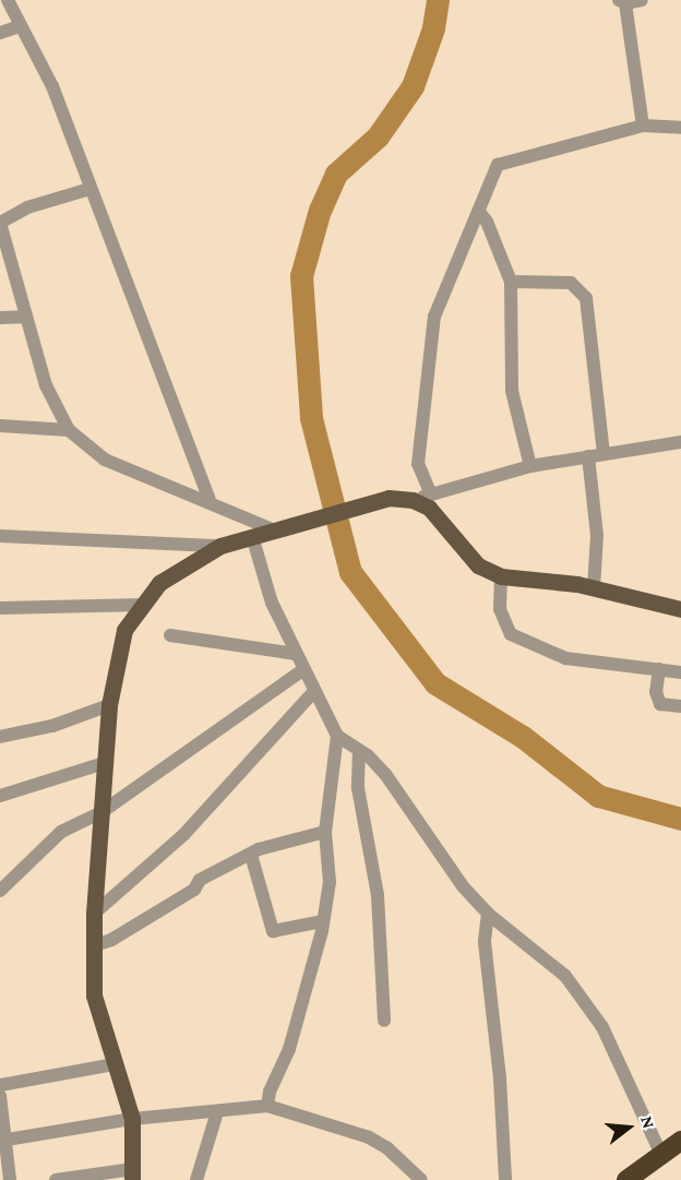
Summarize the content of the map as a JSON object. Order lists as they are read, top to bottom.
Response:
{
  "north": "right"
}
